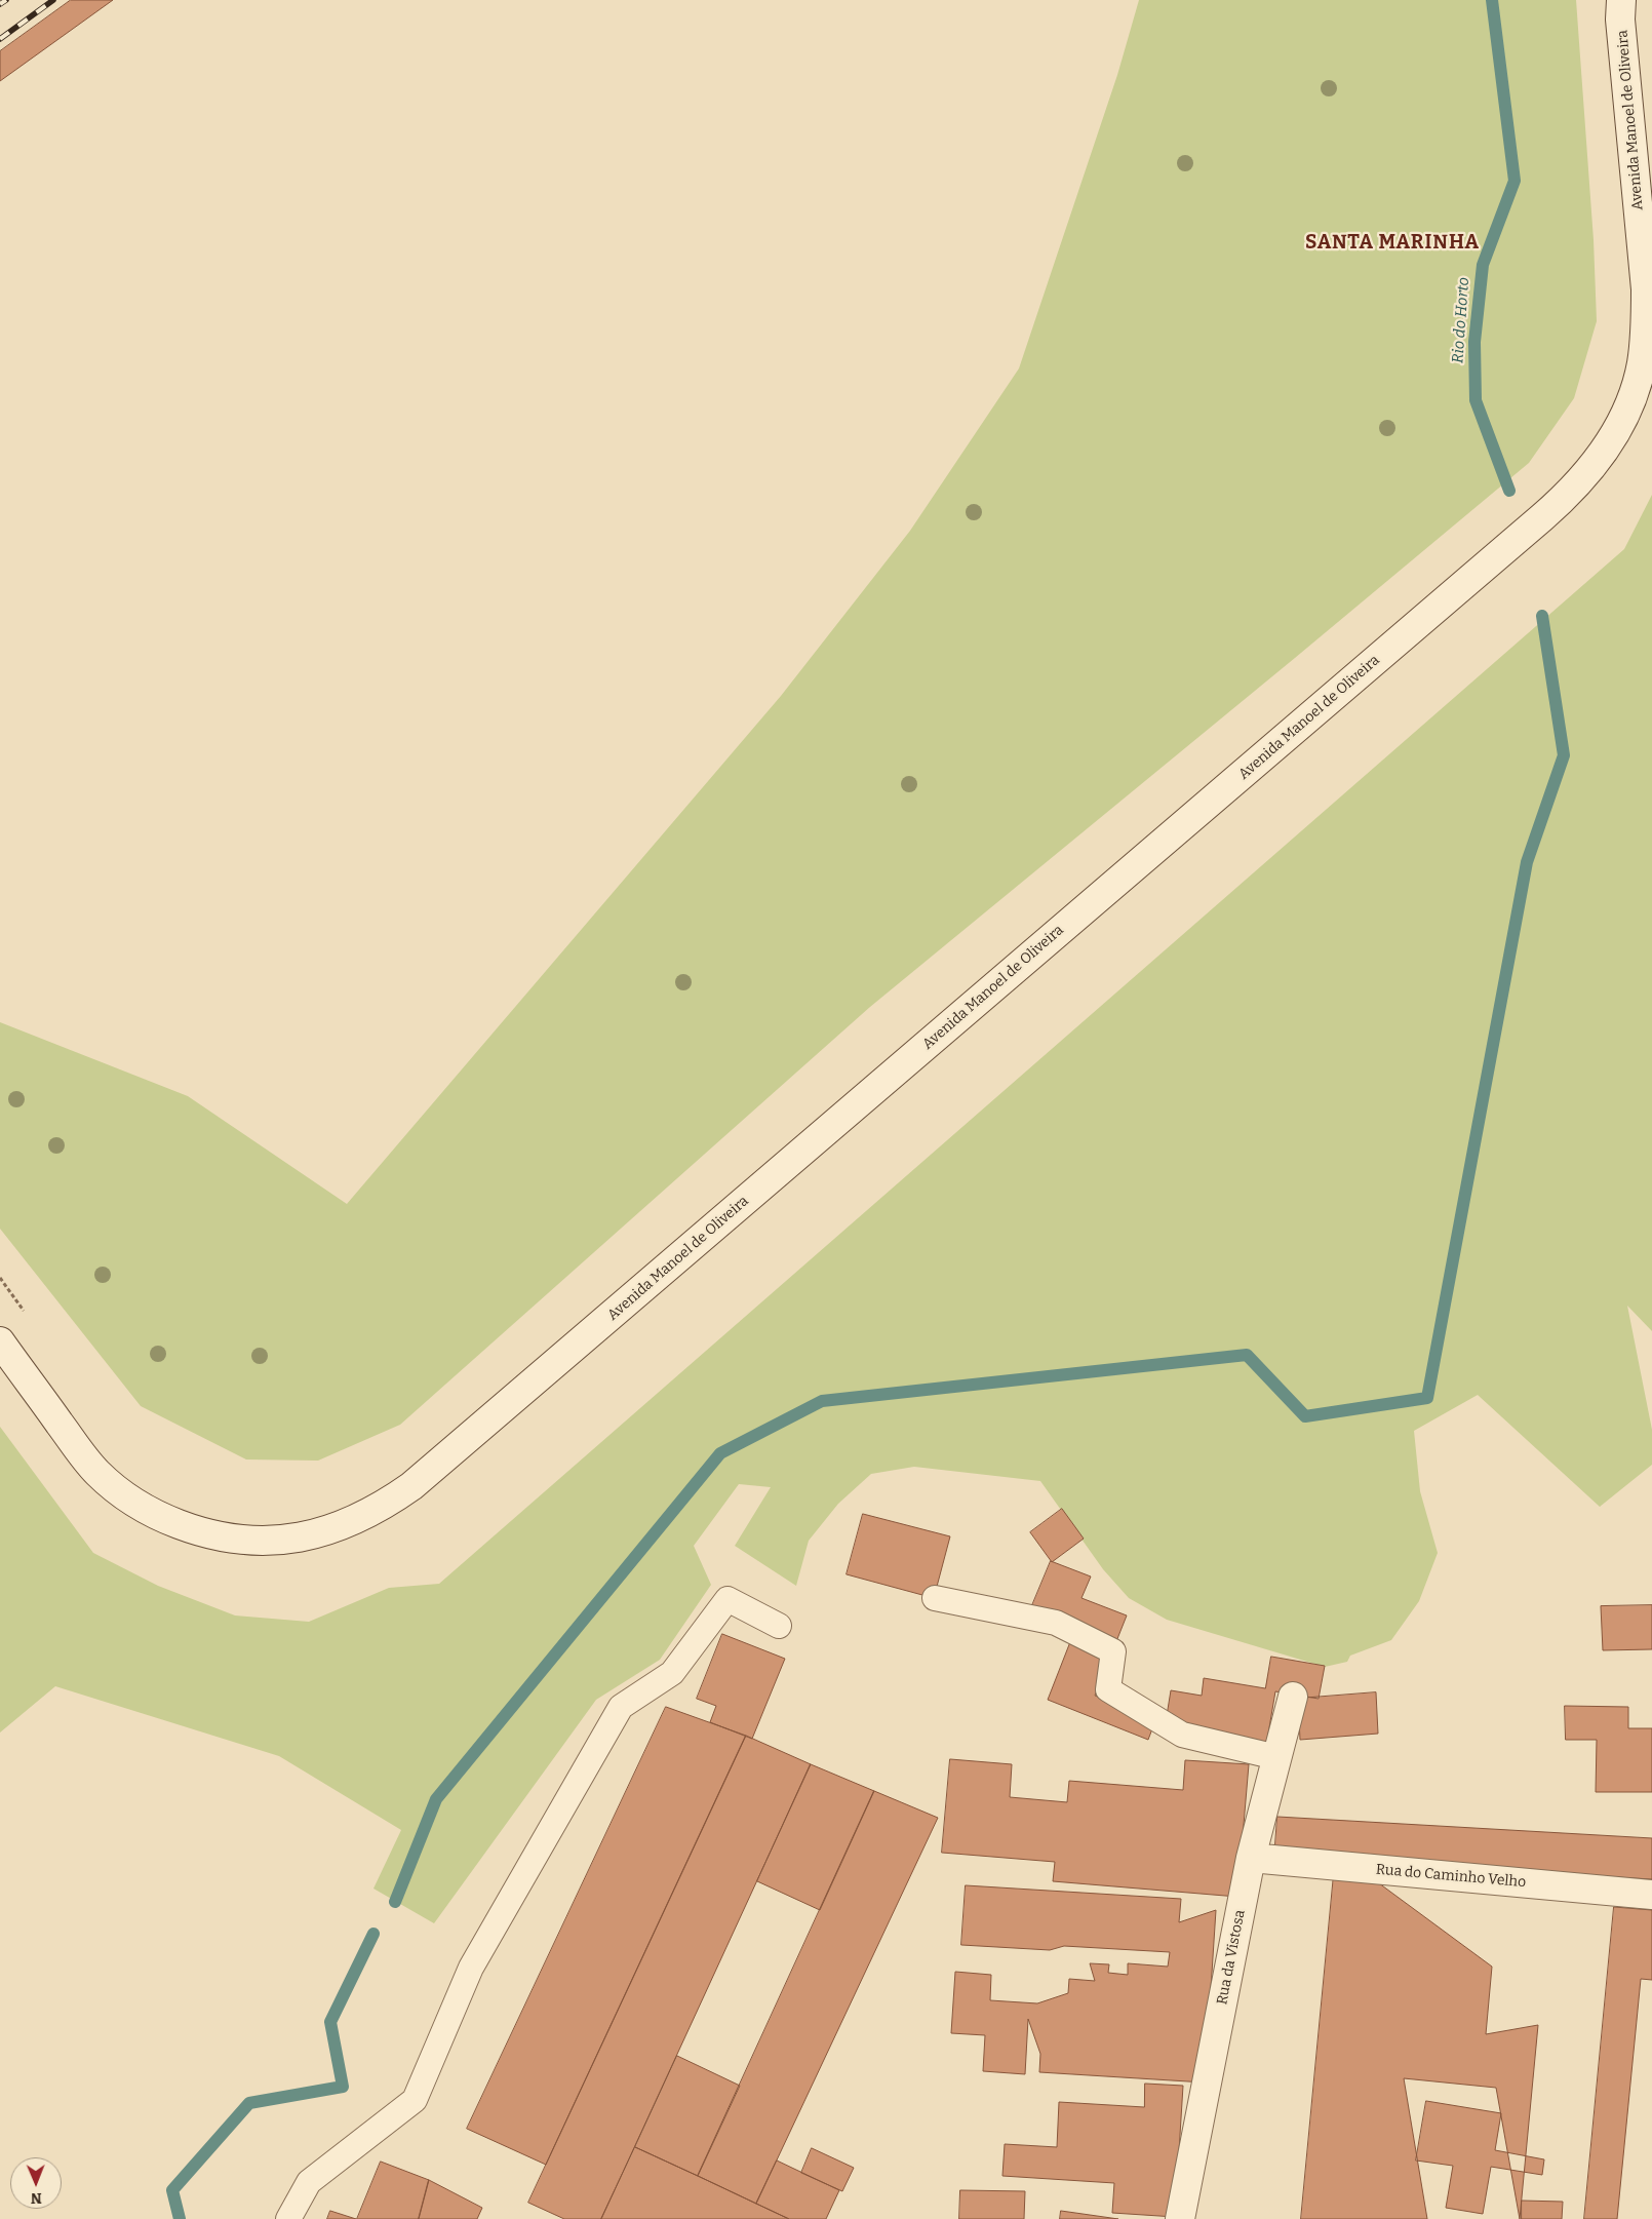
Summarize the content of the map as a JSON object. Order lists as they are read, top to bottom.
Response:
{
  "streets": {
    "main road": ["Avenida Manoel de Oliveira", "Rua do Caminho Velho", "Rua da Vistosa"]
  },
  "crossings": [
    ["Rua do Caminho Velho", "Rua da Vistosa"]
  ],
  "districts": ["SANTA MARINHA"],
  "water": ["Rio do Horto"],
  "north": "bottom"
}
